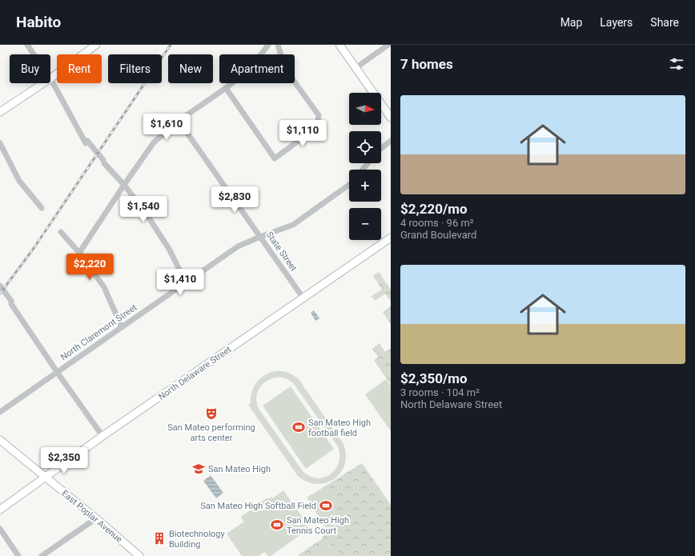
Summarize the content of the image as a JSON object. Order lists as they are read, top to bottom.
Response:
{
  "streets": {
    "main road": ["North Delaware Street", "East Poplar Avenue"],
    "street": ["State Street", "North Claremont Street"]
  },
  "crossings": [
    ["State Street", "North Claremont Street"],
    ["State Street", "North Delaware Street"],
    ["North Delaware Street", "East Poplar Avenue"]
  ],
  "places": {
    "theatre": ["San Mateo performing arts center"],
    "sports": ["San Mateo High football field", "San Mateo High Softball Field", "San Mateo High Tennis Court"],
    "school or university": ["San Mateo High"],
    "building": ["Biotechnology Building"]
  },
  "north": "right",
  "page": {
    "header": "Habito",
    "nav": ["Map", "Layers", "Share"],
    "heading": "7 homes",
    "chip": [
      "Buy",
      "Rent",
      "Filters",
      "New",
      "Apartment"
    ],
    "list": [
      {
        "name": "$2,220/mo",
        "note": "4 rooms · 96 m² · Grand Boulevard"
      },
      {
        "name": "$2,350/mo",
        "note": "3 rooms · 104 m² · North Delaware Street"
      }
    ],
    "map_buttons": ["+", "−"],
    "price": [
      "$1,610",
      "$1,110",
      "$2,830",
      "$1,540",
      "$2,220",
      "$1,410",
      "$2,350"
    ]
  }
}
